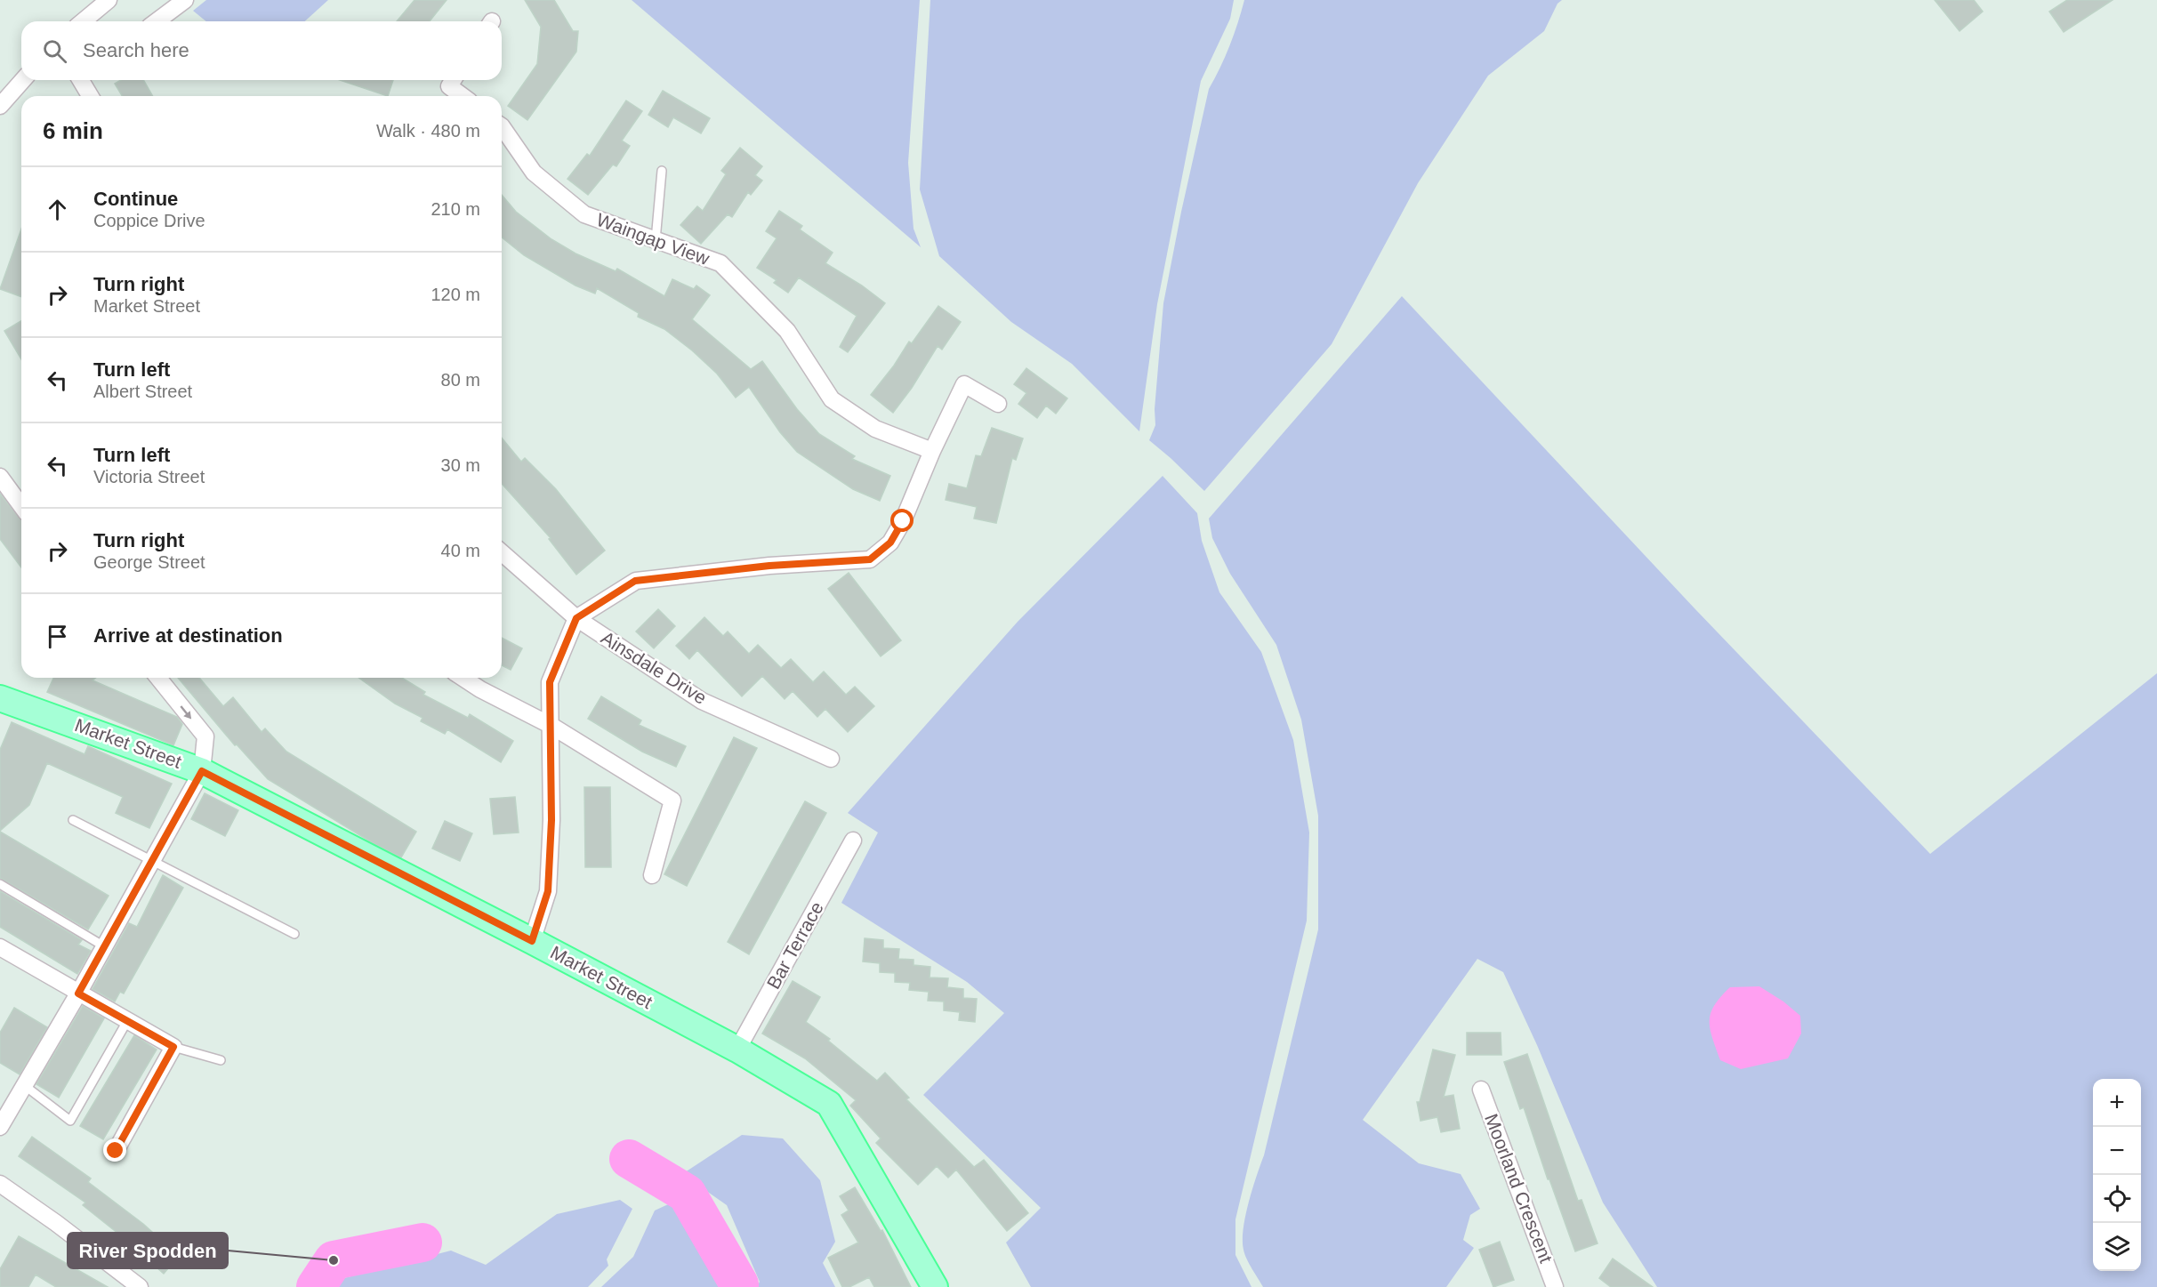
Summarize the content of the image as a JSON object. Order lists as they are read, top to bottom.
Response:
{
  "streets": {
    "main road": ["Market Street"],
    "street": [
      "Waingap View",
      "Ainsdale Drive",
      "Bar Terrace",
      "Moorland Crescent"
    ]
  },
  "crossings": [
    ["Market Street", "Bar Terrace"]
  ],
  "places": ["River Spodden"],
  "page": {
    "search": "Search here",
    "heading": ["6 min", "Walk · 480 m"],
    "list": [
      ["Continue", "Coppice Drive", "210 m"],
      ["Turn right", "Market Street", "120 m"],
      ["Turn left", "Albert Street", "80 m"],
      ["Turn left", "Victoria Street", "30 m"],
      ["Turn right", "George Street", "40 m"],
      "Arrive at destination"
    ],
    "map_buttons": ["+", "−"]
  }
}
